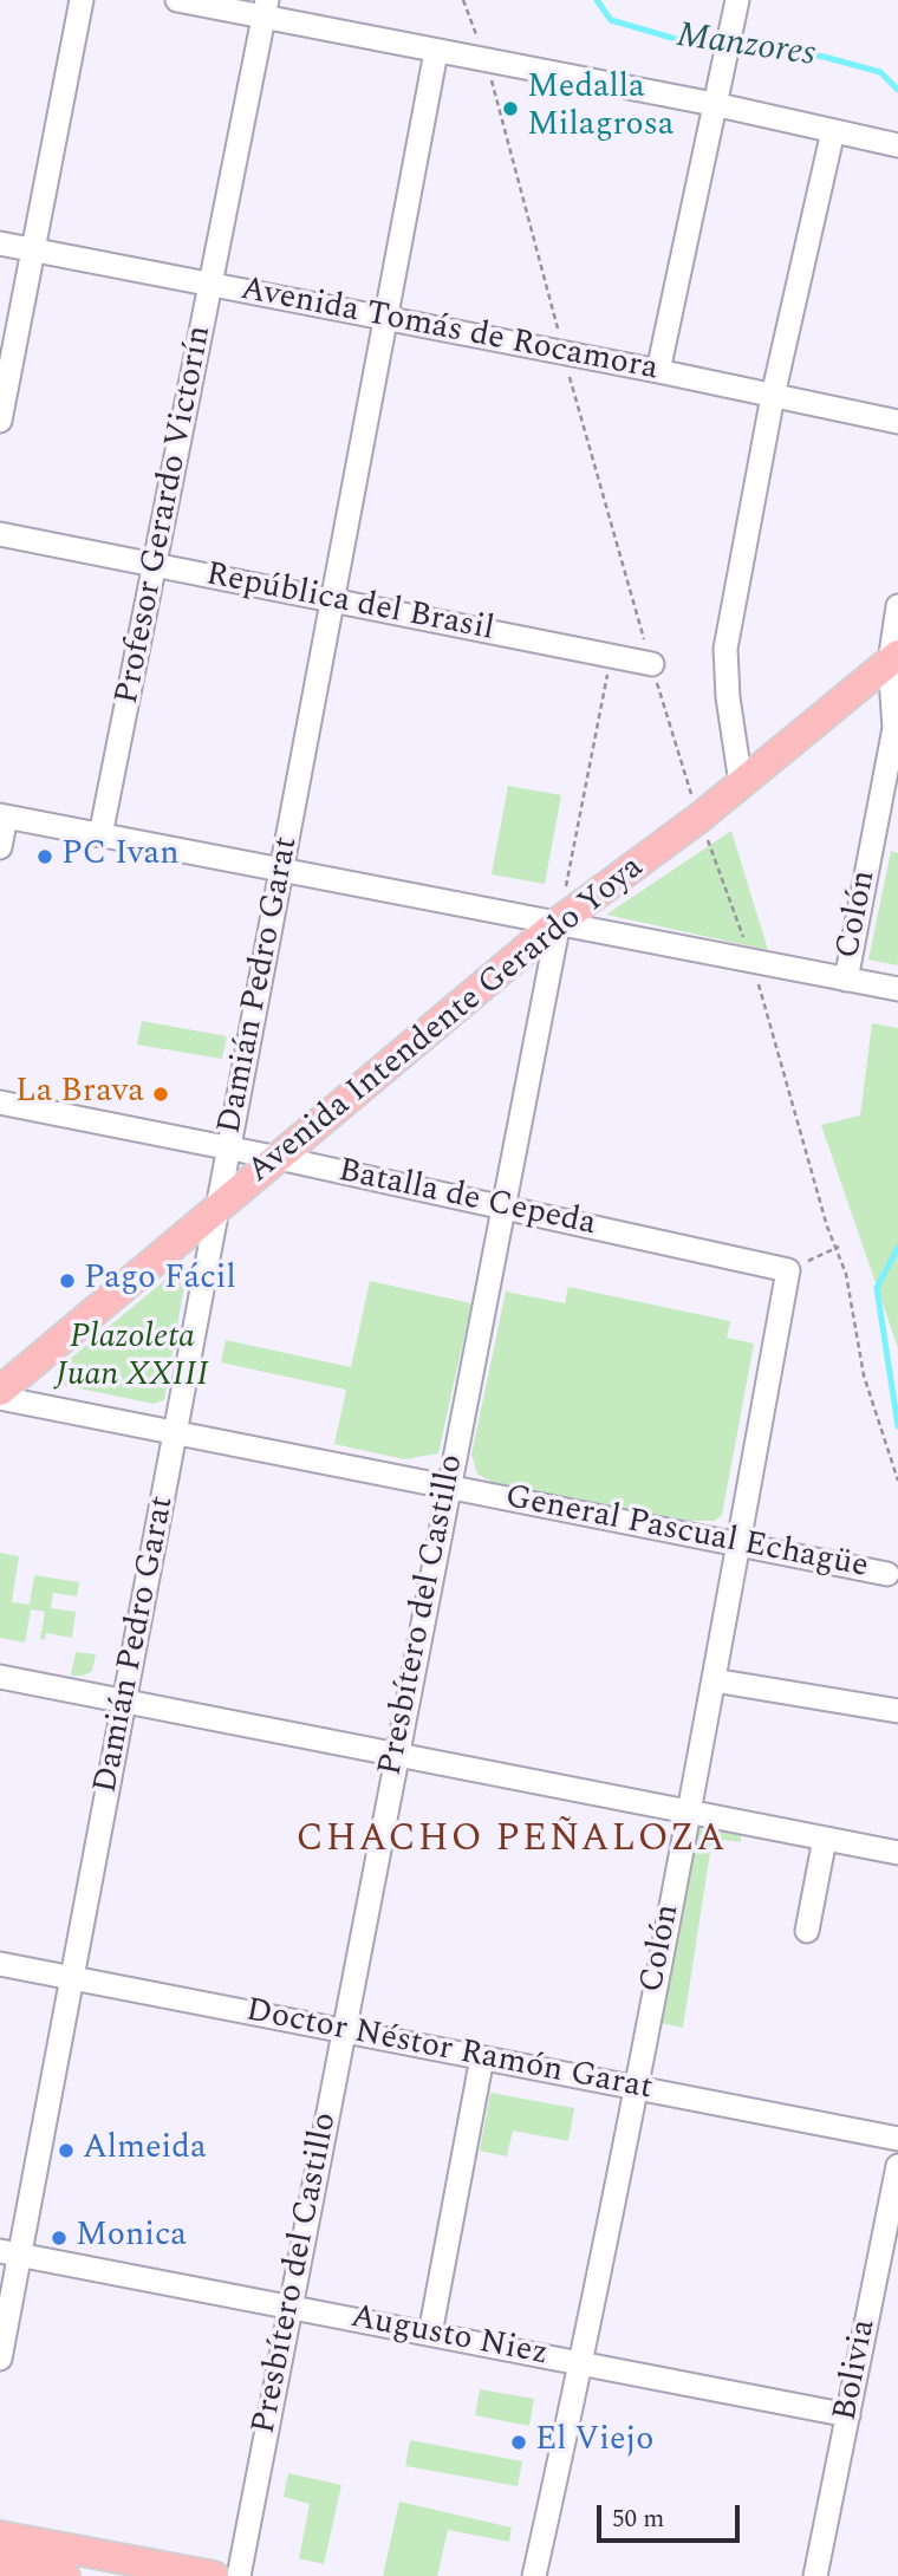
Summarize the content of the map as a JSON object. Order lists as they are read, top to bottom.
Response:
{
  "streets": {
    "main road": ["Avenida Intendente Gerardo Yoya"],
    "street": [
      "Avenida Tomás de Rocamora",
      "Profesor Gerardo Victorín",
      "República del Brasil",
      "Colón",
      "Damián Pedro Garat",
      "Batalla de Cepeda",
      "General Pascual Echagüe",
      "Presbítero del Castillo",
      "Doctor Néstor Ramón Garat",
      "Augusto Niez",
      "Bolivia"
    ]
  },
  "crossings": [
    ["Avenida Tomás de Rocamora", "Profesor Gerardo Victorín"],
    ["Avenida Tomás de Rocamora", "Damián Pedro Garat"],
    ["Profesor Gerardo Victorín", "República del Brasil"],
    ["República del Brasil", "Damián Pedro Garat"],
    ["Colón", "Avenida Intendente Gerardo Yoya"],
    ["Colón", "Batalla de Cepeda"],
    ["Colón", "General Pascual Echagüe"],
    ["Colón", "Doctor Néstor Ramón Garat"],
    ["Colón", "Augusto Niez"],
    ["Damián Pedro Garat", "Avenida Intendente Gerardo Yoya"],
    ["Damián Pedro Garat", "Batalla de Cepeda"],
    ["Damián Pedro Garat", "General Pascual Echagüe"],
    ["Damián Pedro Garat", "Doctor Néstor Ramón Garat"],
    ["Damián Pedro Garat", "Augusto Niez"],
    ["Avenida Intendente Gerardo Yoya", "Batalla de Cepeda"],
    ["Avenida Intendente Gerardo Yoya", "Presbítero del Castillo"],
    ["Batalla de Cepeda", "Presbítero del Castillo"],
    ["General Pascual Echagüe", "Presbítero del Castillo"],
    ["Presbítero del Castillo", "Doctor Néstor Ramón Garat"],
    ["Presbítero del Castillo", "Augusto Niez"],
    ["Augusto Niez", "Bolivia"]
  ],
  "districts": ["CHACHO PEÑALOZA"],
  "water": ["Manzores"],
  "parks": ["Plazoleta Juan XXIII"],
  "places": [
    "Medalla Milagrosa",
    "PC Ivan",
    "La Brava",
    "Pago Fácil",
    "Almeida",
    "Monica",
    "El Viejo"
  ],
  "scale_bar": "50 m"
}
